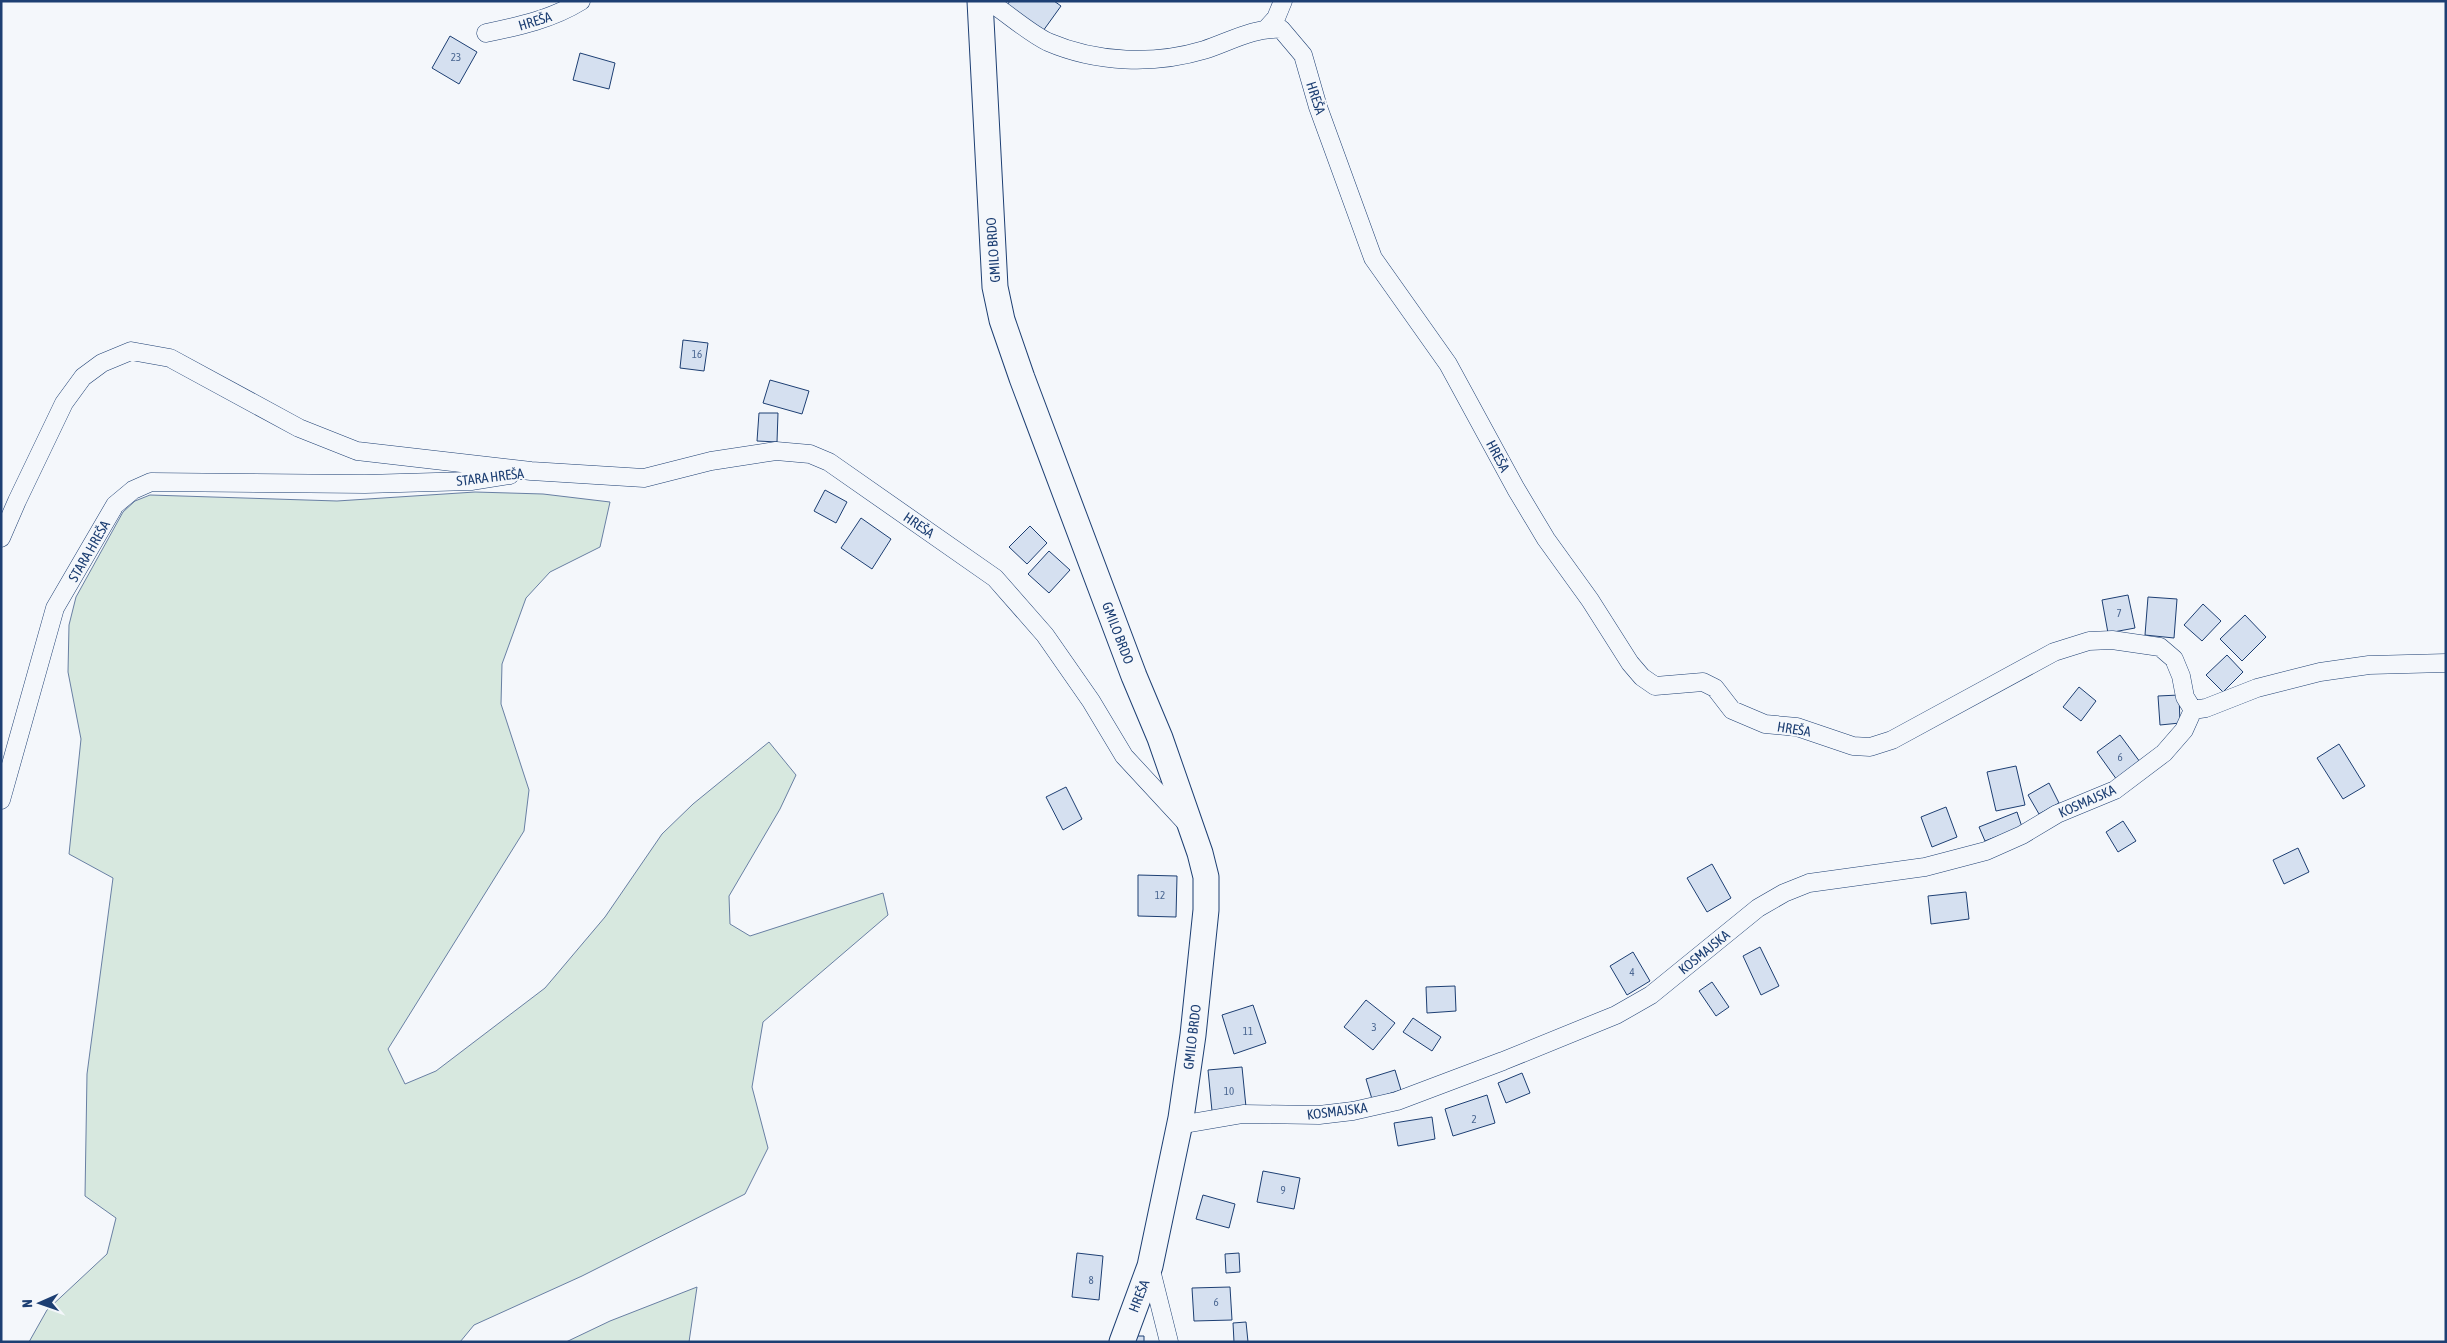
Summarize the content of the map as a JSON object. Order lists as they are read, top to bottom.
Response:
{
  "streets": {
    "main road": ["HREŠA", "GMILO BRDO"],
    "street": ["STARA HREŠA", "KOSMAJSKA"]
  },
  "crossings": [
    ["HREŠA", "GMILO BRDO"],
    ["HREŠA", "STARA HREŠA"],
    ["HREŠA", "KOSMAJSKA"],
    ["GMILO BRDO", "KOSMAJSKA"]
  ],
  "house_numbers": [
    "23",
    "16",
    "7",
    "6",
    "12",
    "4",
    "3",
    "11",
    "10",
    "2",
    "9",
    "8",
    "6"
  ],
  "north": "left"
}
